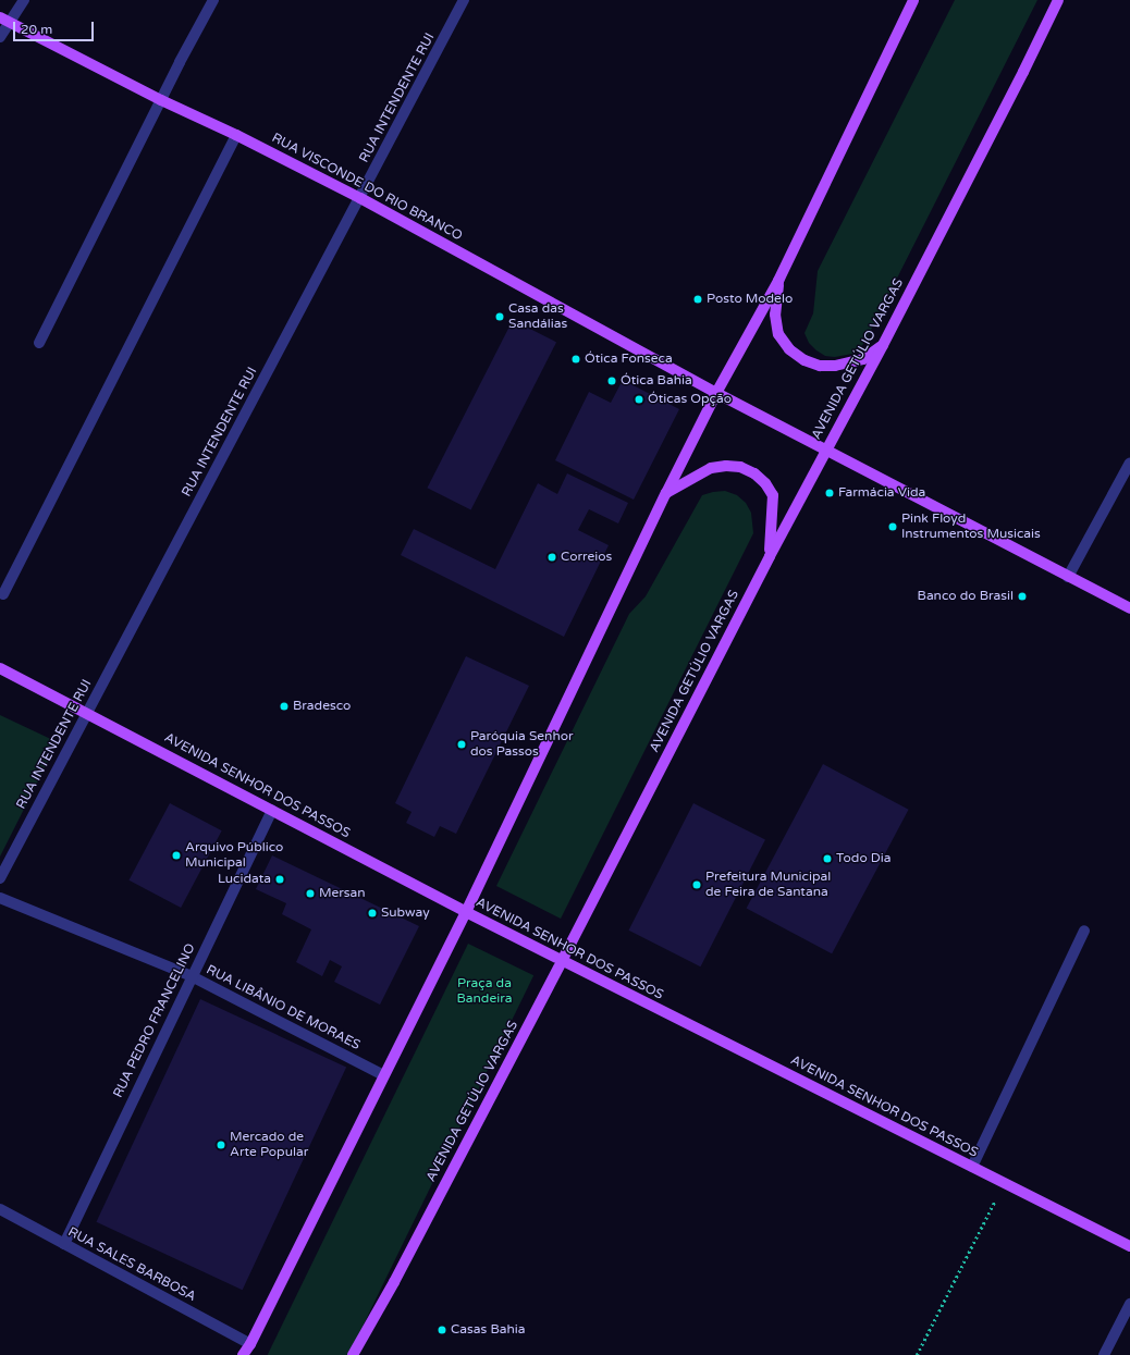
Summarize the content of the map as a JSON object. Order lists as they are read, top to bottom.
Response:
{
  "streets": {
    "main road": ["RUA VISCONDE DO RIO BRANCO", "AVENIDA GETÚLIO VARGAS", "AVENIDA SENHOR DOS PASSOS"],
    "street": [
      "RUA INTENDENTE RUI",
      "RUA LIBÂNIO DE MORAES",
      "RUA PEDRO FRANCELINO",
      "RUA SALES BARBOSA"
    ]
  },
  "crossings": [
    ["RUA INTENDENTE RUI", "RUA VISCONDE DO RIO BRANCO"],
    ["RUA INTENDENTE RUI", "AVENIDA SENHOR DOS PASSOS"],
    ["RUA VISCONDE DO RIO BRANCO", "AVENIDA GETÚLIO VARGAS"],
    ["AVENIDA GETÚLIO VARGAS", "AVENIDA SENHOR DOS PASSOS"],
    ["AVENIDA SENHOR DOS PASSOS", "RUA PEDRO FRANCELINO"],
    ["RUA LIBÂNIO DE MORAES", "RUA PEDRO FRANCELINO"],
    ["RUA PEDRO FRANCELINO", "RUA SALES BARBOSA"]
  ],
  "parks": ["Praça da Bandeira"],
  "places": [
    "Posto Modelo",
    "Casa das Sandálias",
    "Ótica Fonseca",
    "Ótica Bahia",
    "Óticas Opção",
    "Farmácia Vida",
    "Pink Floyd Instrumentos Musicais",
    "Correios",
    "Banco do Brasil",
    "Bradesco",
    "Paróquia Senhor dos Passos",
    "Arquivo Público Municipal",
    "Todo Dia",
    "Lucidata",
    "Prefeitura Municipal de Feira de Santana",
    "Mersan",
    "Subway",
    "Mercado de Arte Popular",
    "Casas Bahia"
  ],
  "scale_bar": "20 m"
}
